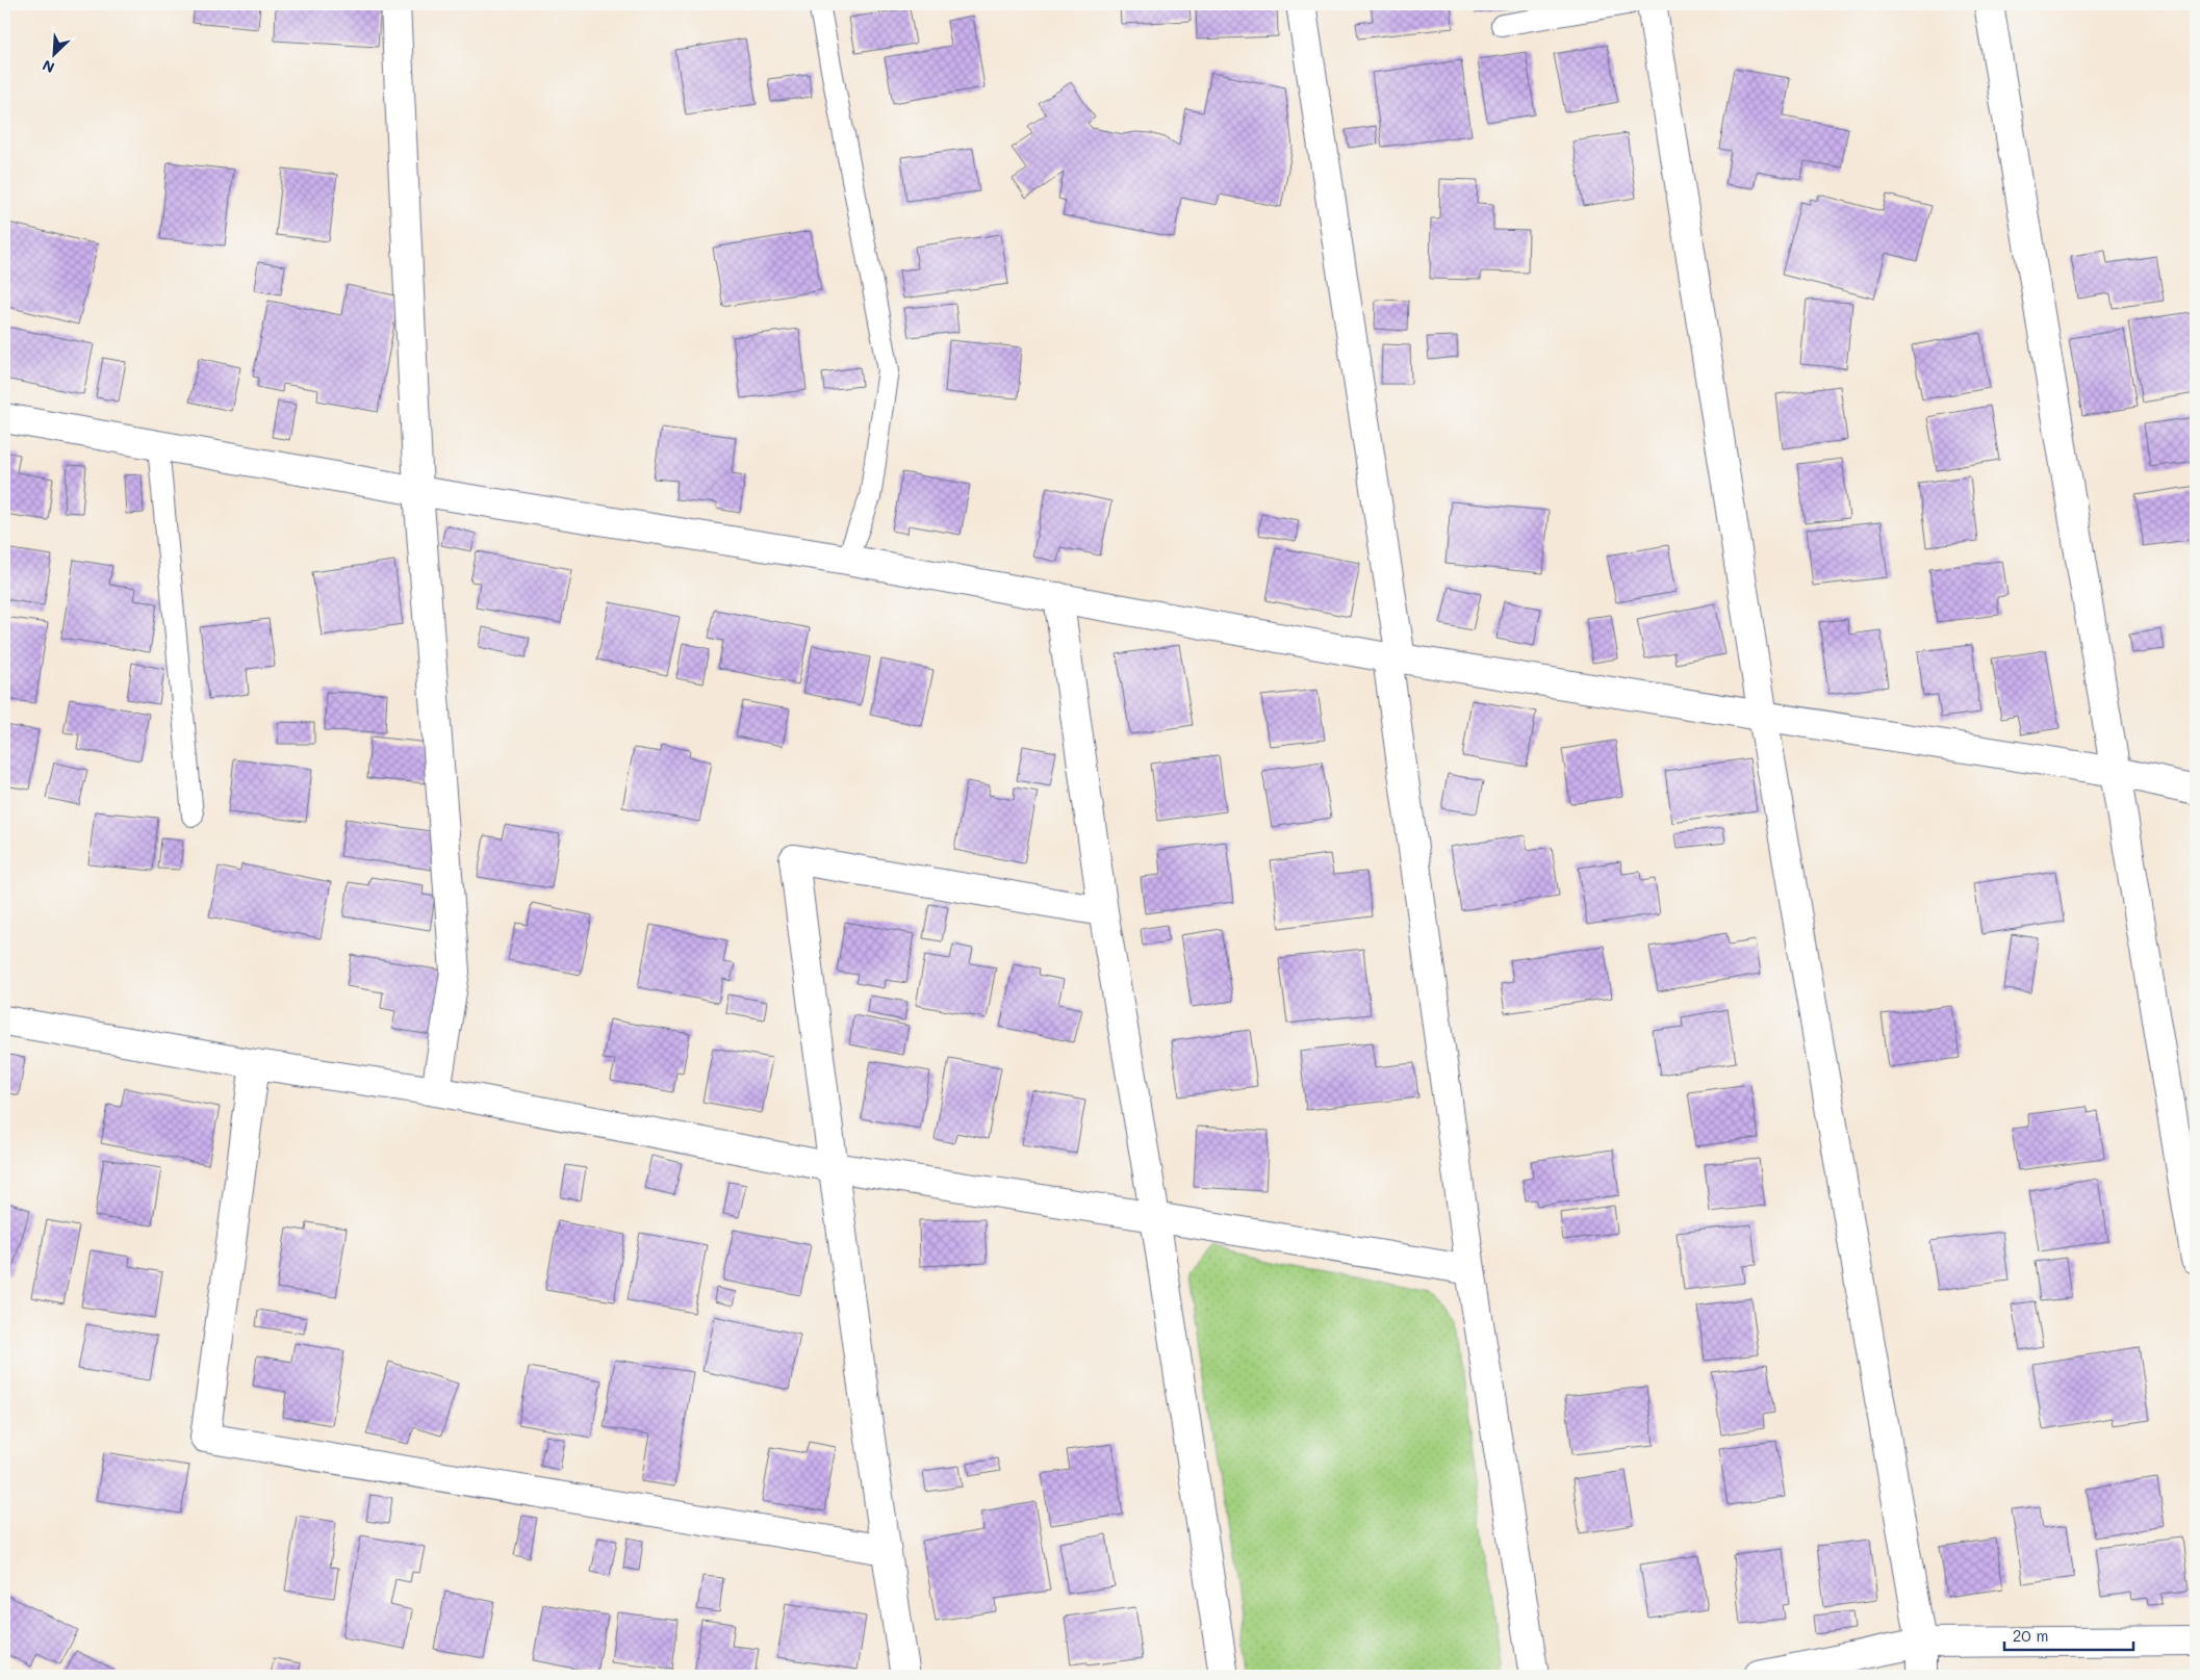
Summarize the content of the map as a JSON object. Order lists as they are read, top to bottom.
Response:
{
  "scale_bar": "20 m",
  "north": "bottom left"
}
